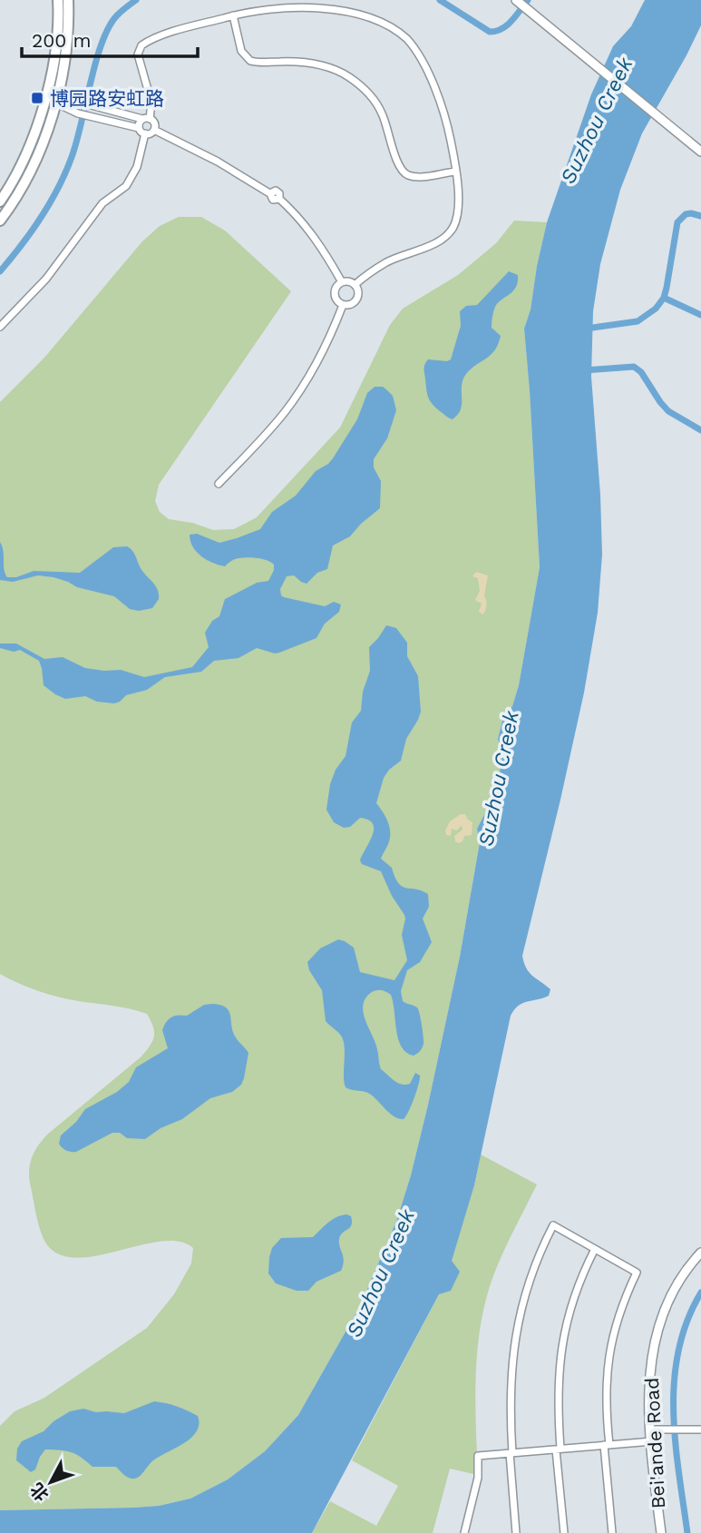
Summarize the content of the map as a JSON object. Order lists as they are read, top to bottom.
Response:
{
  "streets": {
    "street": ["Bei'ande Road"]
  },
  "water": ["Suzhou Creek"],
  "places": {
    "transit": ["博园路安虹路"]
  },
  "scale_bar": "200 m",
  "north": "bottom left"
}
